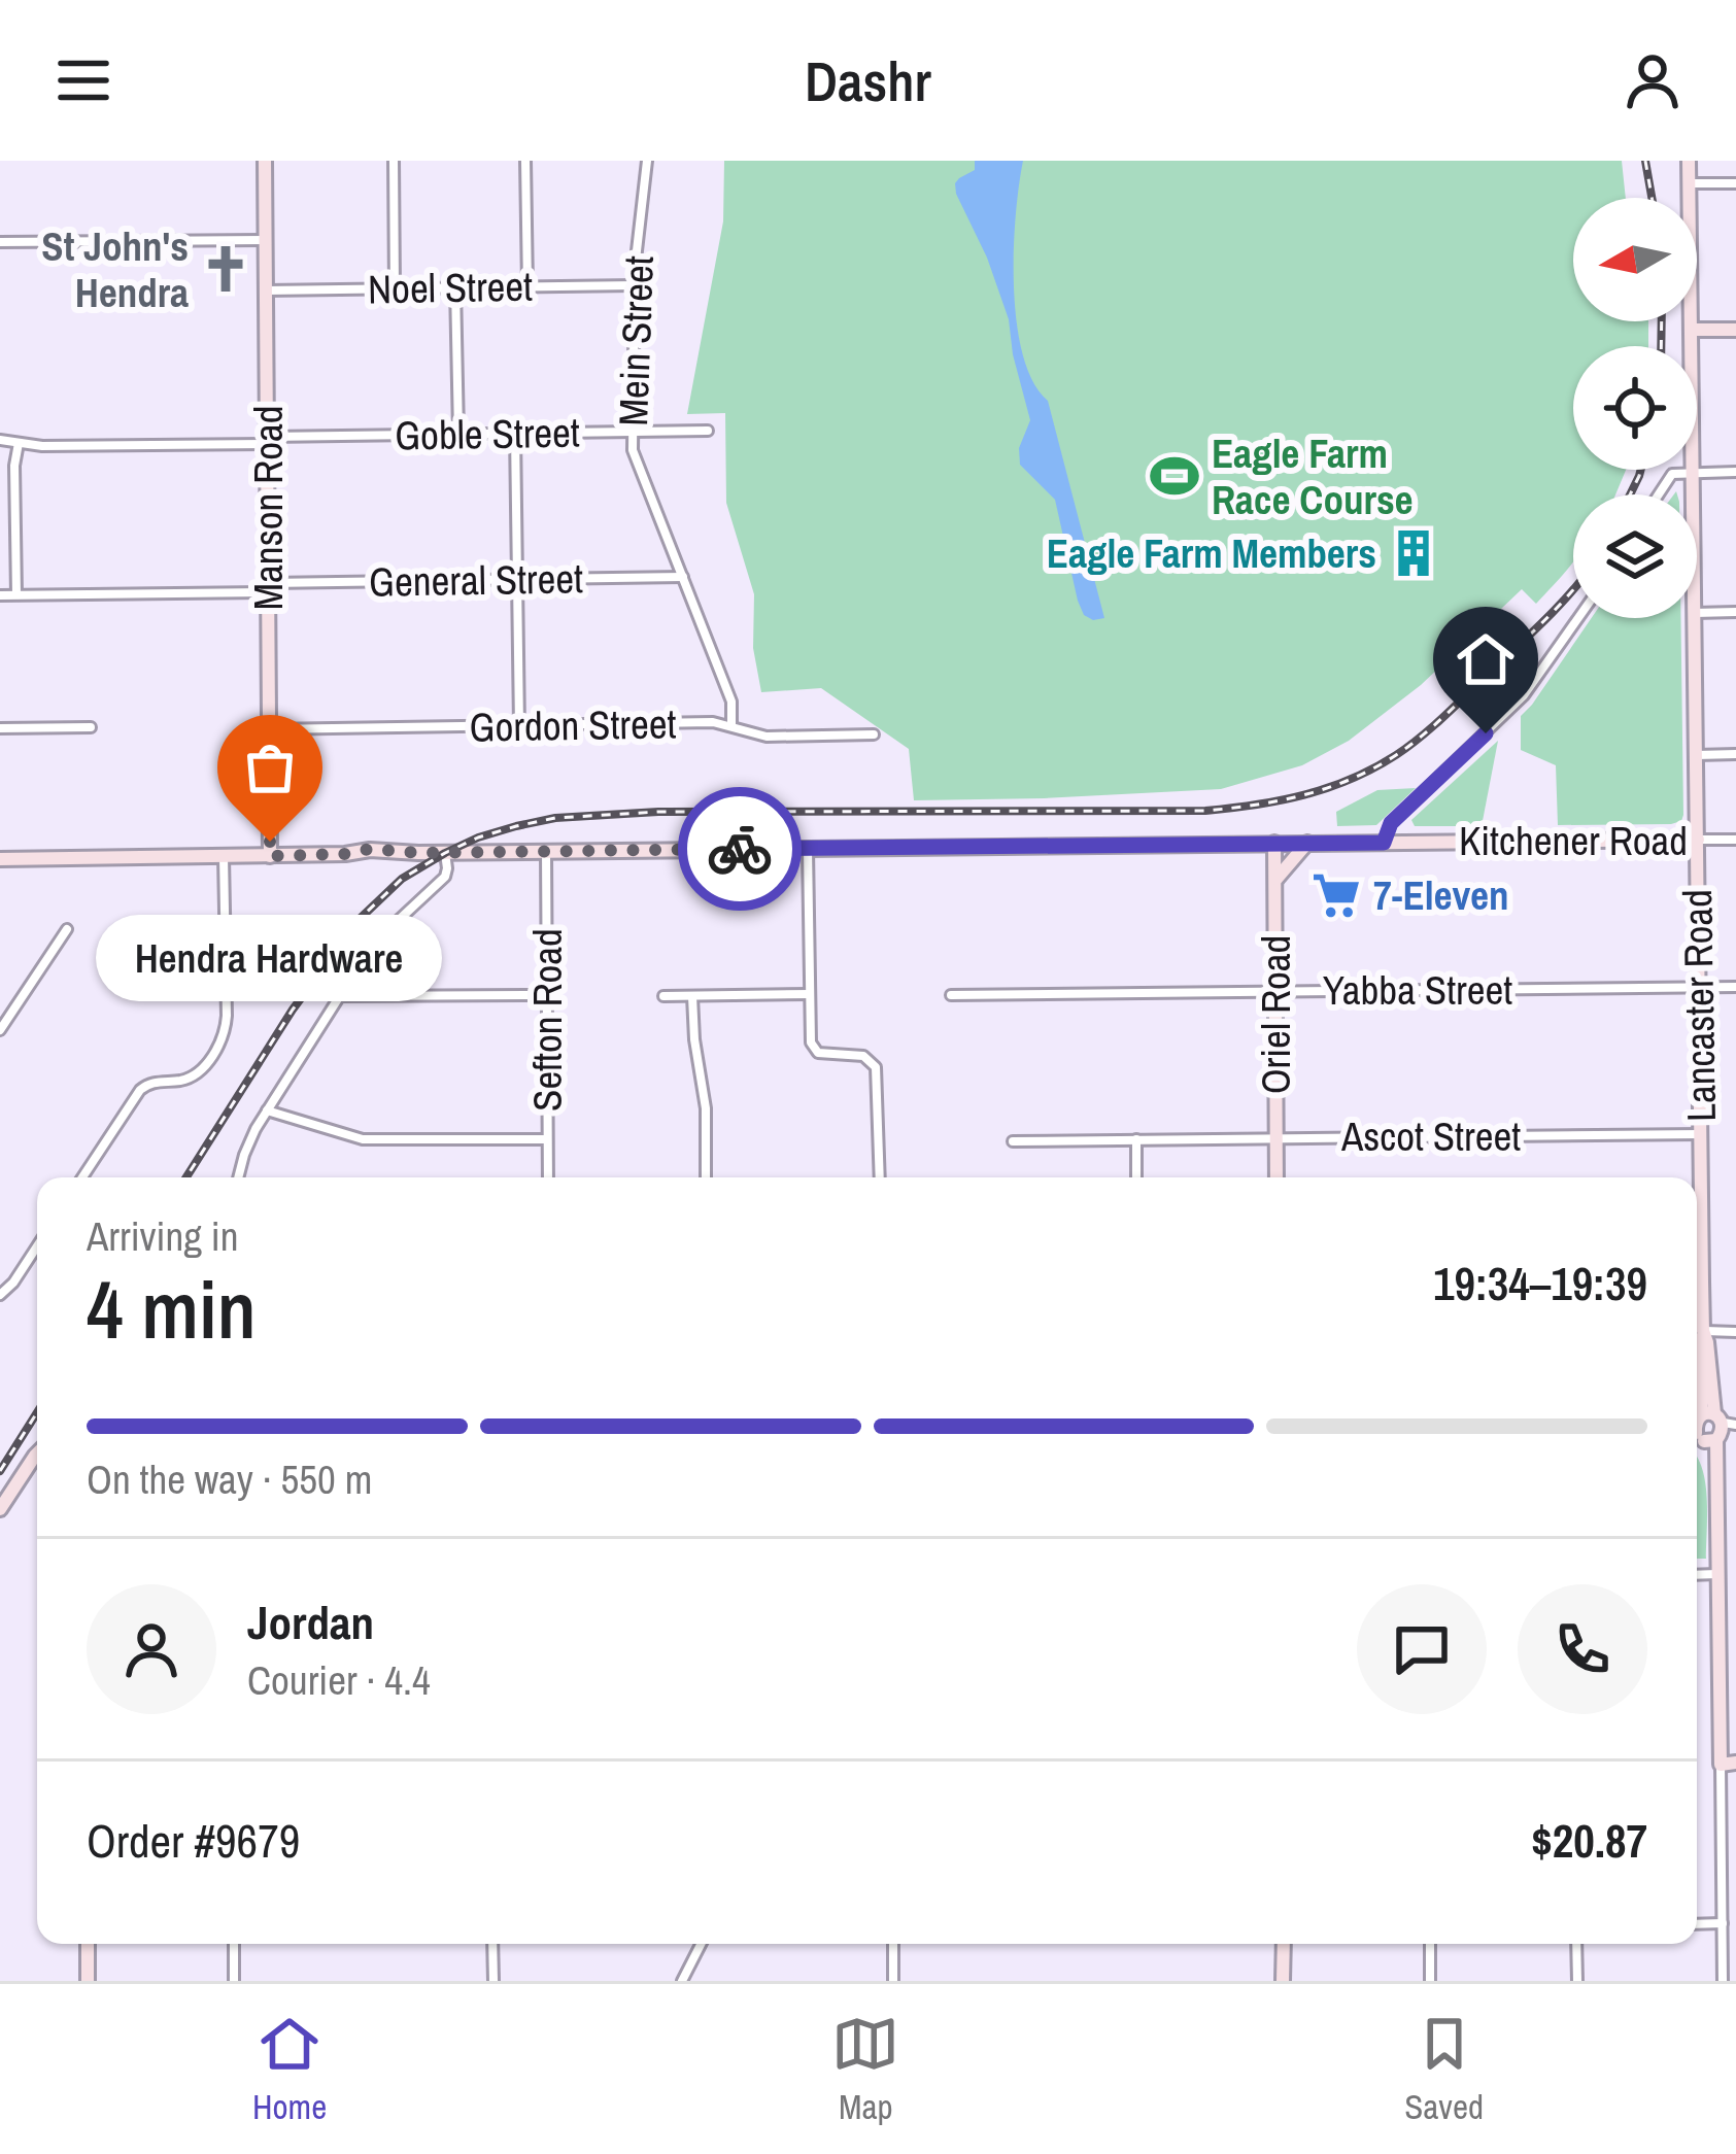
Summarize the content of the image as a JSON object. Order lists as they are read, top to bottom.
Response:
{
  "streets": {
    "main road": [
      "Manson Road",
      "Kitchener Road",
      "Lancaster Road",
      "Oriel Road"
    ],
    "street": [
      "Noel Street",
      "Mein Street",
      "Goble Street",
      "General Street",
      "Gordon Street",
      "Yabba Street",
      "Sefton Road",
      "Ascot Street"
    ]
  },
  "crossings": [
    ["Noel Street", "Mein Street"],
    ["Noel Street", "Manson Road"],
    ["Mein Street", "Goble Street"],
    ["Mein Street", "General Street"],
    ["Mein Street", "Gordon Street"],
    ["Goble Street", "Manson Road"],
    ["Manson Road", "General Street"],
    ["Manson Road", "Gordon Street"],
    ["Manson Road", "Kitchener Road"],
    ["Kitchener Road", "Lancaster Road"],
    ["Kitchener Road", "Oriel Road"],
    ["Kitchener Road", "Sefton Road"],
    ["Yabba Street", "Lancaster Road"],
    ["Yabba Street", "Oriel Road"],
    ["Lancaster Road", "Ascot Street"],
    ["Oriel Road", "Ascot Street"]
  ],
  "places": {
    "church": ["St John's Hendra"],
    "sports": ["Eagle Farm Race Course"],
    "building": ["Eagle Farm Members"],
    "other": ["Hendra Hardware"],
    "supermarket": ["7-Eleven"]
  },
  "north": "left",
  "page": {
    "header": "Dashr",
    "bubble": "Hendra Hardware",
    "heading": ["4 min", "Arriving in", "19:34–19:39"],
    "panel": [
      "Jordan",
      "Courier · 4.4",
      "Order #9679",
      "$20.87"
    ],
    "bar": "On the way · 550 m",
    "tabs": ["Home", "Map", "Saved"]
  }
}
